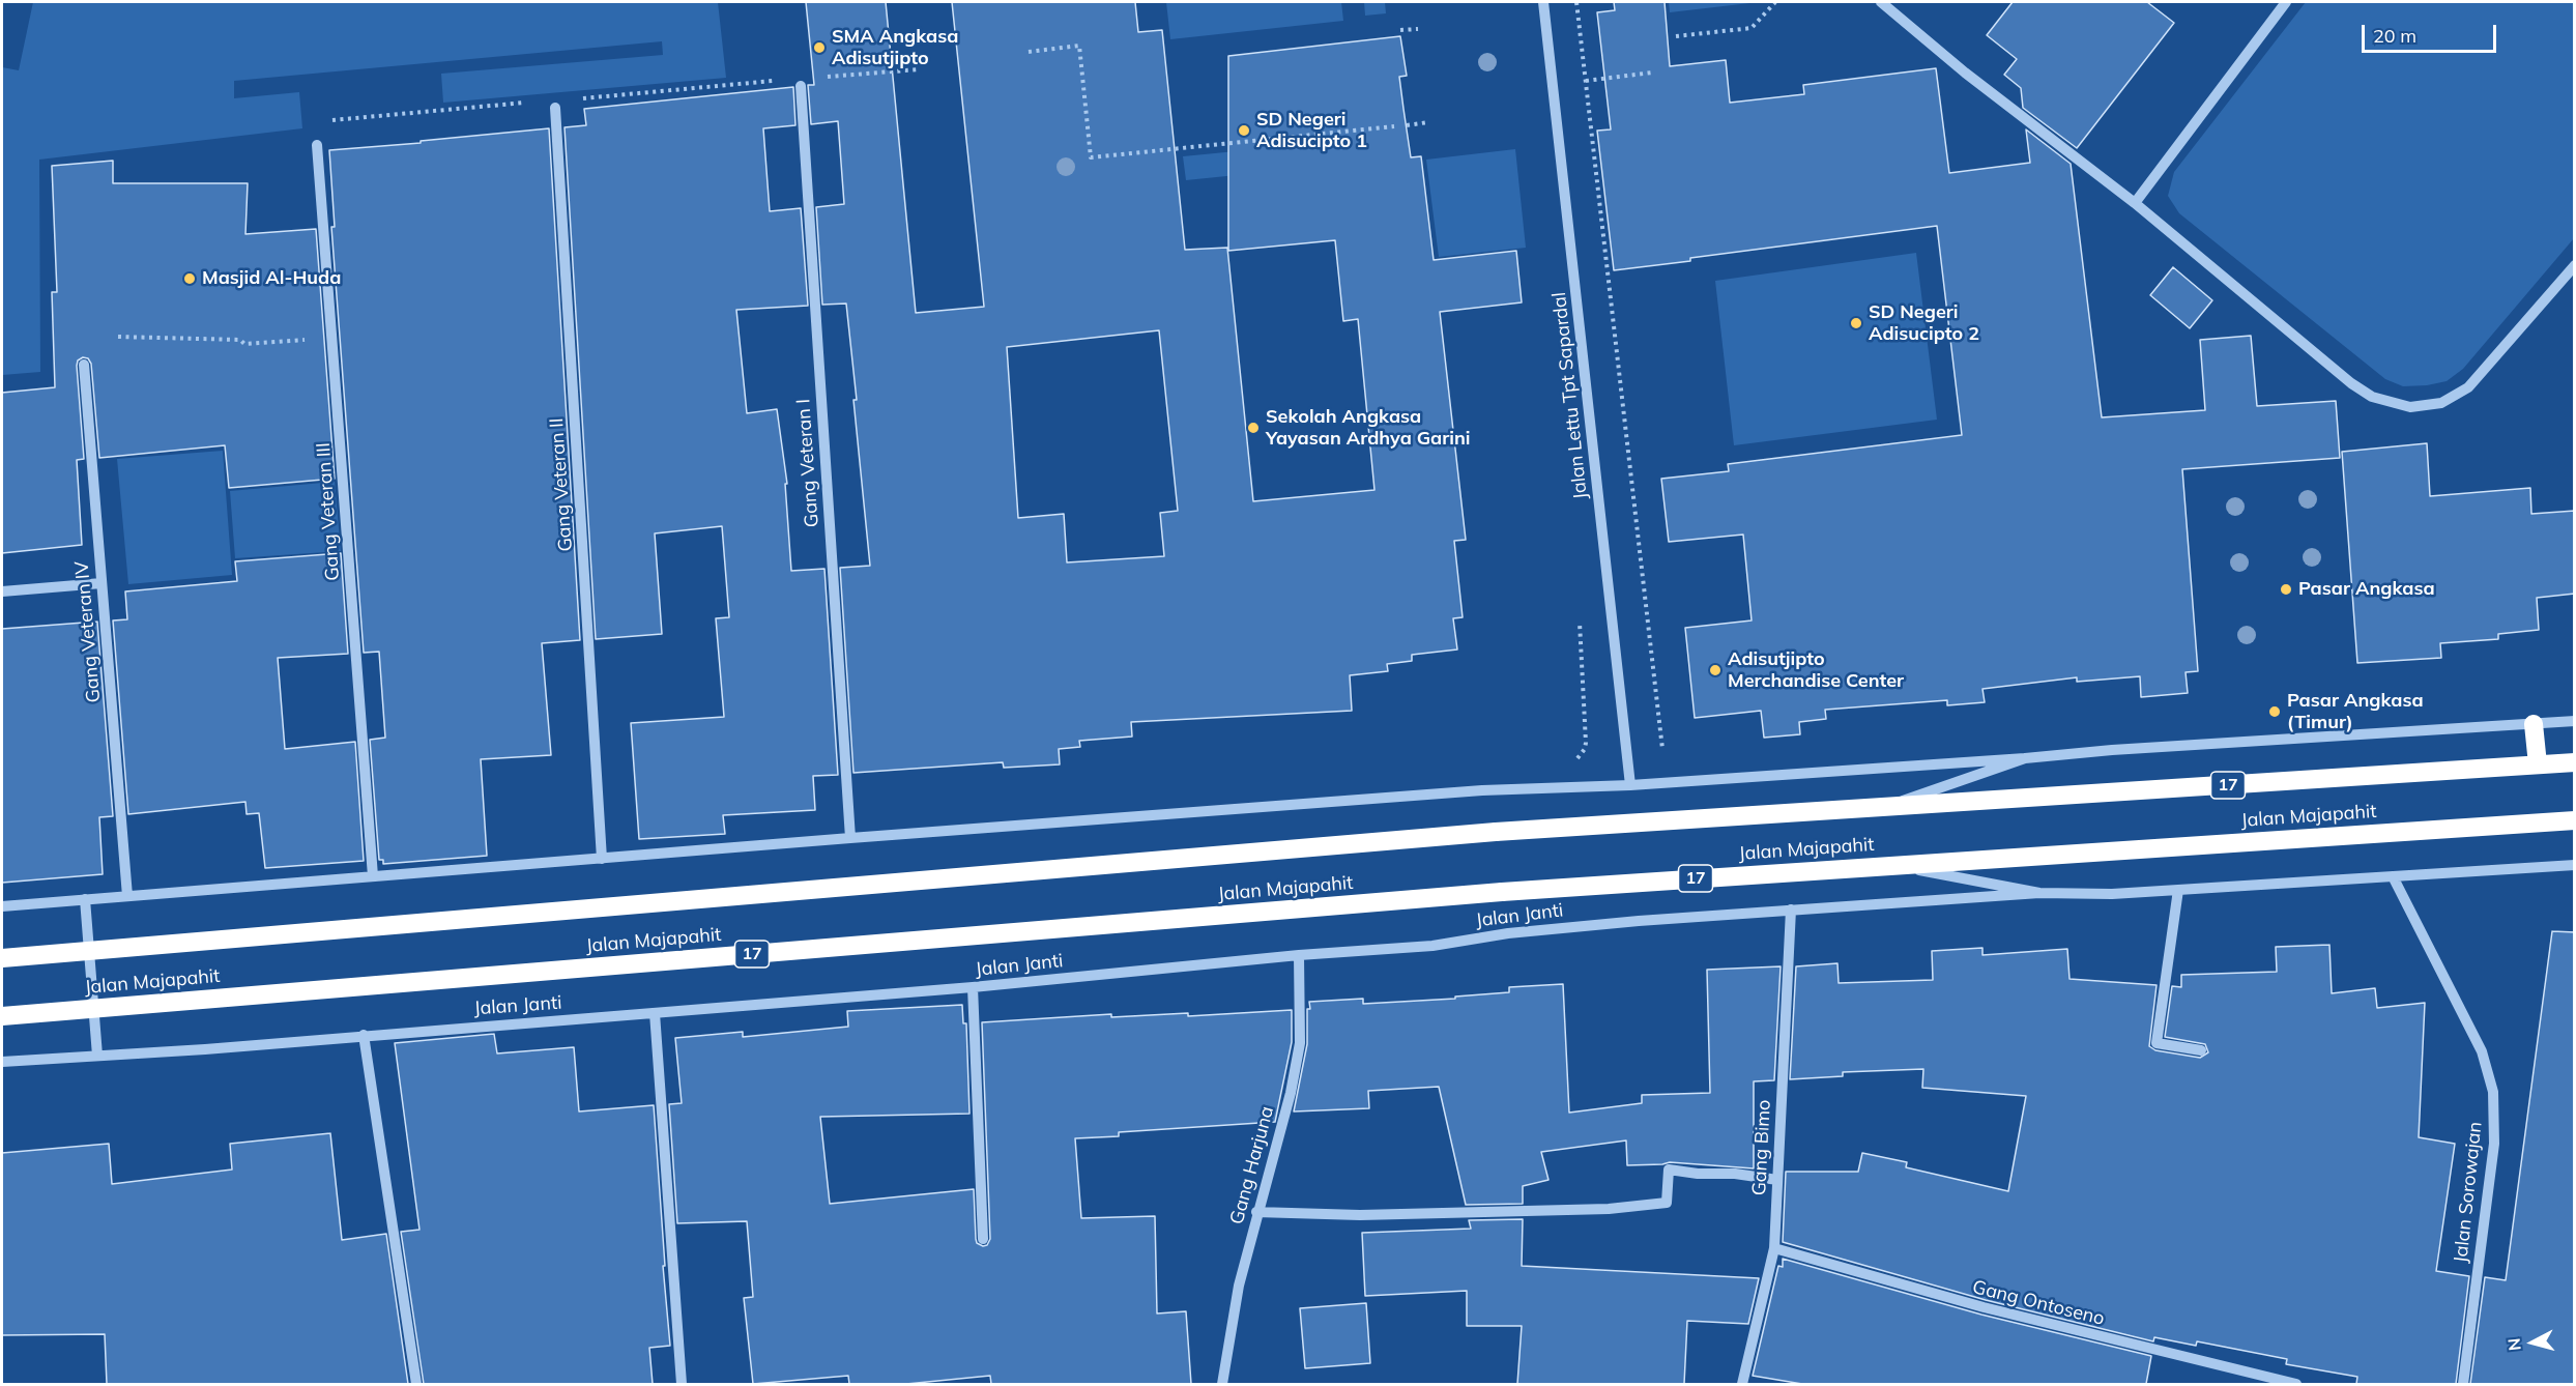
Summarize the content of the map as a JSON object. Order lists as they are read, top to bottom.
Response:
{
  "streets": {
    "highway": ["17", "Jalan Majapahit"],
    "street": [
      "Jalan Lettu Tpt Sapardal",
      "Gang Veteran I",
      "Gang Veteran II",
      "Gang Veteran III",
      "Gang Veteran IV",
      "Jalan Janti",
      "Gang Bimo",
      "Gang Harjuna",
      "Jalan Sorowajan",
      "Gang Ontoseno"
    ]
  },
  "crossings": [
    ["Jalan Janti", "Gang Bimo"],
    ["Jalan Janti", "Gang Harjuna"],
    ["Gang Bimo", "Gang Ontoseno"]
  ],
  "places": [
    "SMA Angkasa Adisutjipto",
    "SD Negeri Adisucipto 1",
    "Masjid Al-Huda",
    "SD Negeri Adisucipto 2",
    "Sekolah Angkasa Yayasan Ardhya Garini",
    "Pasar Angkasa",
    "Adisutjipto Merchandise Center",
    "Pasar Angkasa (Timur)"
  ],
  "scale_bar": "20 m",
  "north": "left"
}
